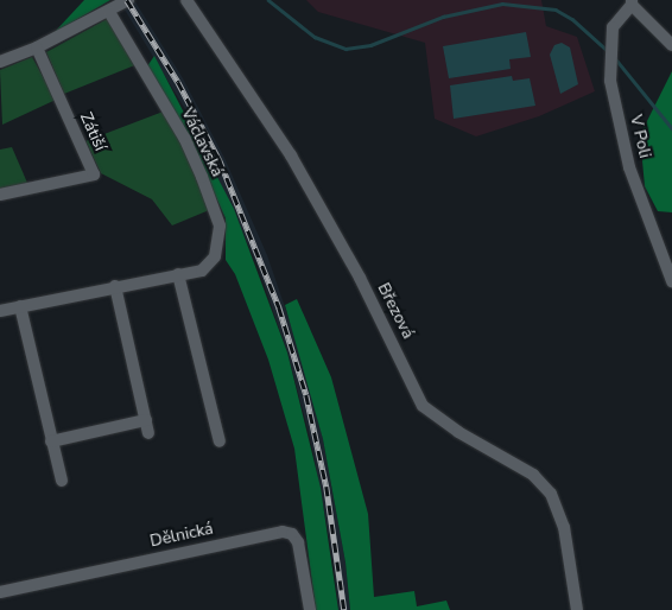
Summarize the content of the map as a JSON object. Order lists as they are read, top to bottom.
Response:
{
  "streets": {
    "street": [
      "Zátiší",
      "V Poli",
      "Václavská",
      "Březová",
      "Dělnická"
    ]
  }
}
